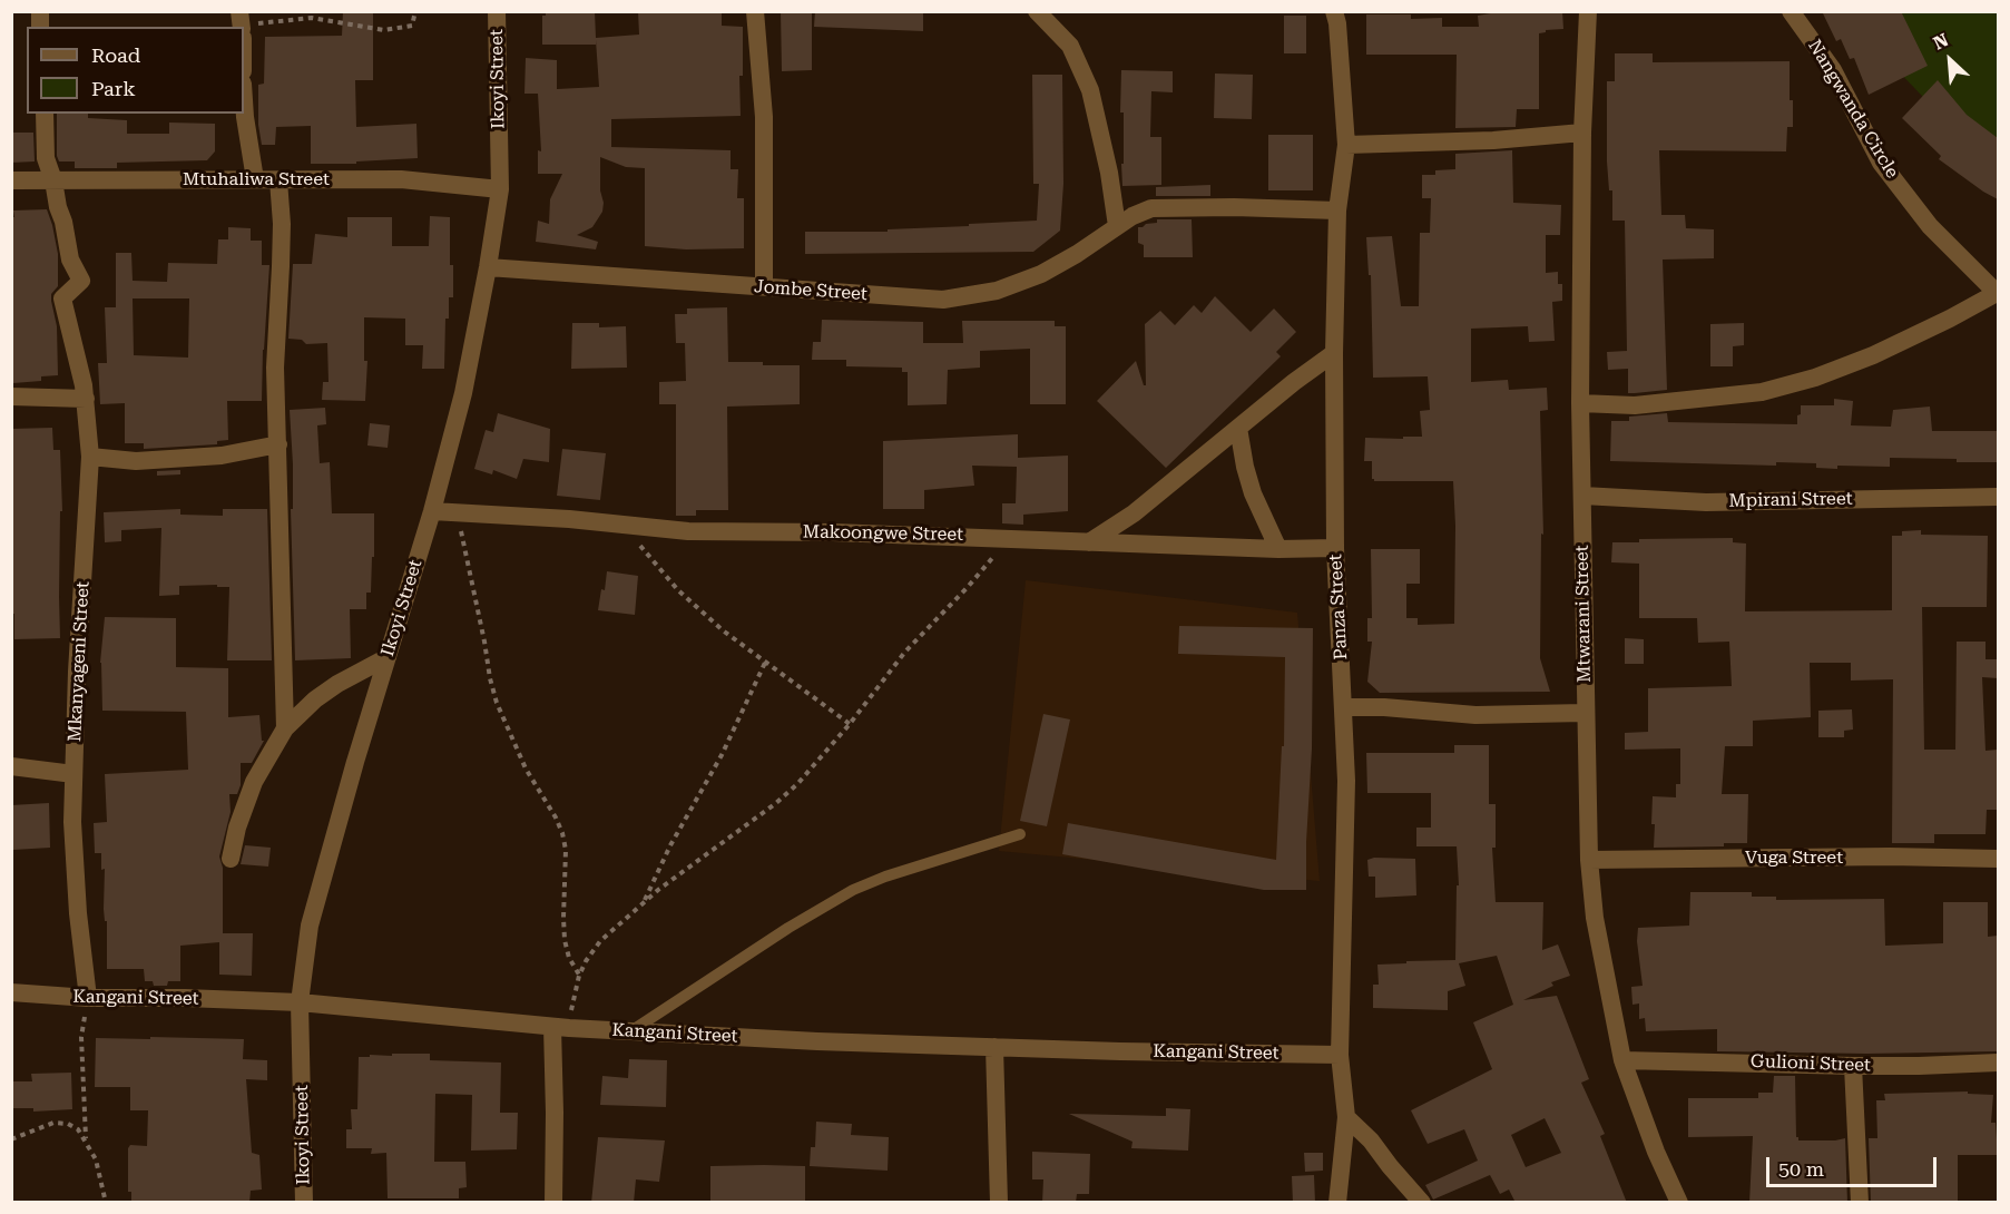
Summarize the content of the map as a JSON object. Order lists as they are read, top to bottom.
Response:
{
  "streets": {
    "street": [
      "Ikoyi Street",
      "Nangwanda Circle",
      "Mtuhaliwa Street",
      "Jombe Street",
      "Mpirani Street",
      "Makoongwe Street",
      "Panza Street",
      "Mtwarani Street",
      "Mkanyageni Street",
      "Vuga Street",
      "Kangani Street",
      "Gulioni Street"
    ]
  },
  "crossings": [
    ["Ikoyi Street", "Mtuhaliwa Street"],
    ["Ikoyi Street", "Jombe Street"],
    ["Ikoyi Street", "Makoongwe Street"],
    ["Ikoyi Street", "Kangani Street"],
    ["Mtuhaliwa Street", "Mkanyageni Street"],
    ["Jombe Street", "Panza Street"],
    ["Mpirani Street", "Mtwarani Street"],
    ["Makoongwe Street", "Panza Street"],
    ["Panza Street", "Kangani Street"],
    ["Mtwarani Street", "Vuga Street"],
    ["Mtwarani Street", "Gulioni Street"],
    ["Mkanyageni Street", "Kangani Street"]
  ],
  "legend": ["Road", "Park"],
  "scale_bar": "50 m",
  "north": "top left"
}
